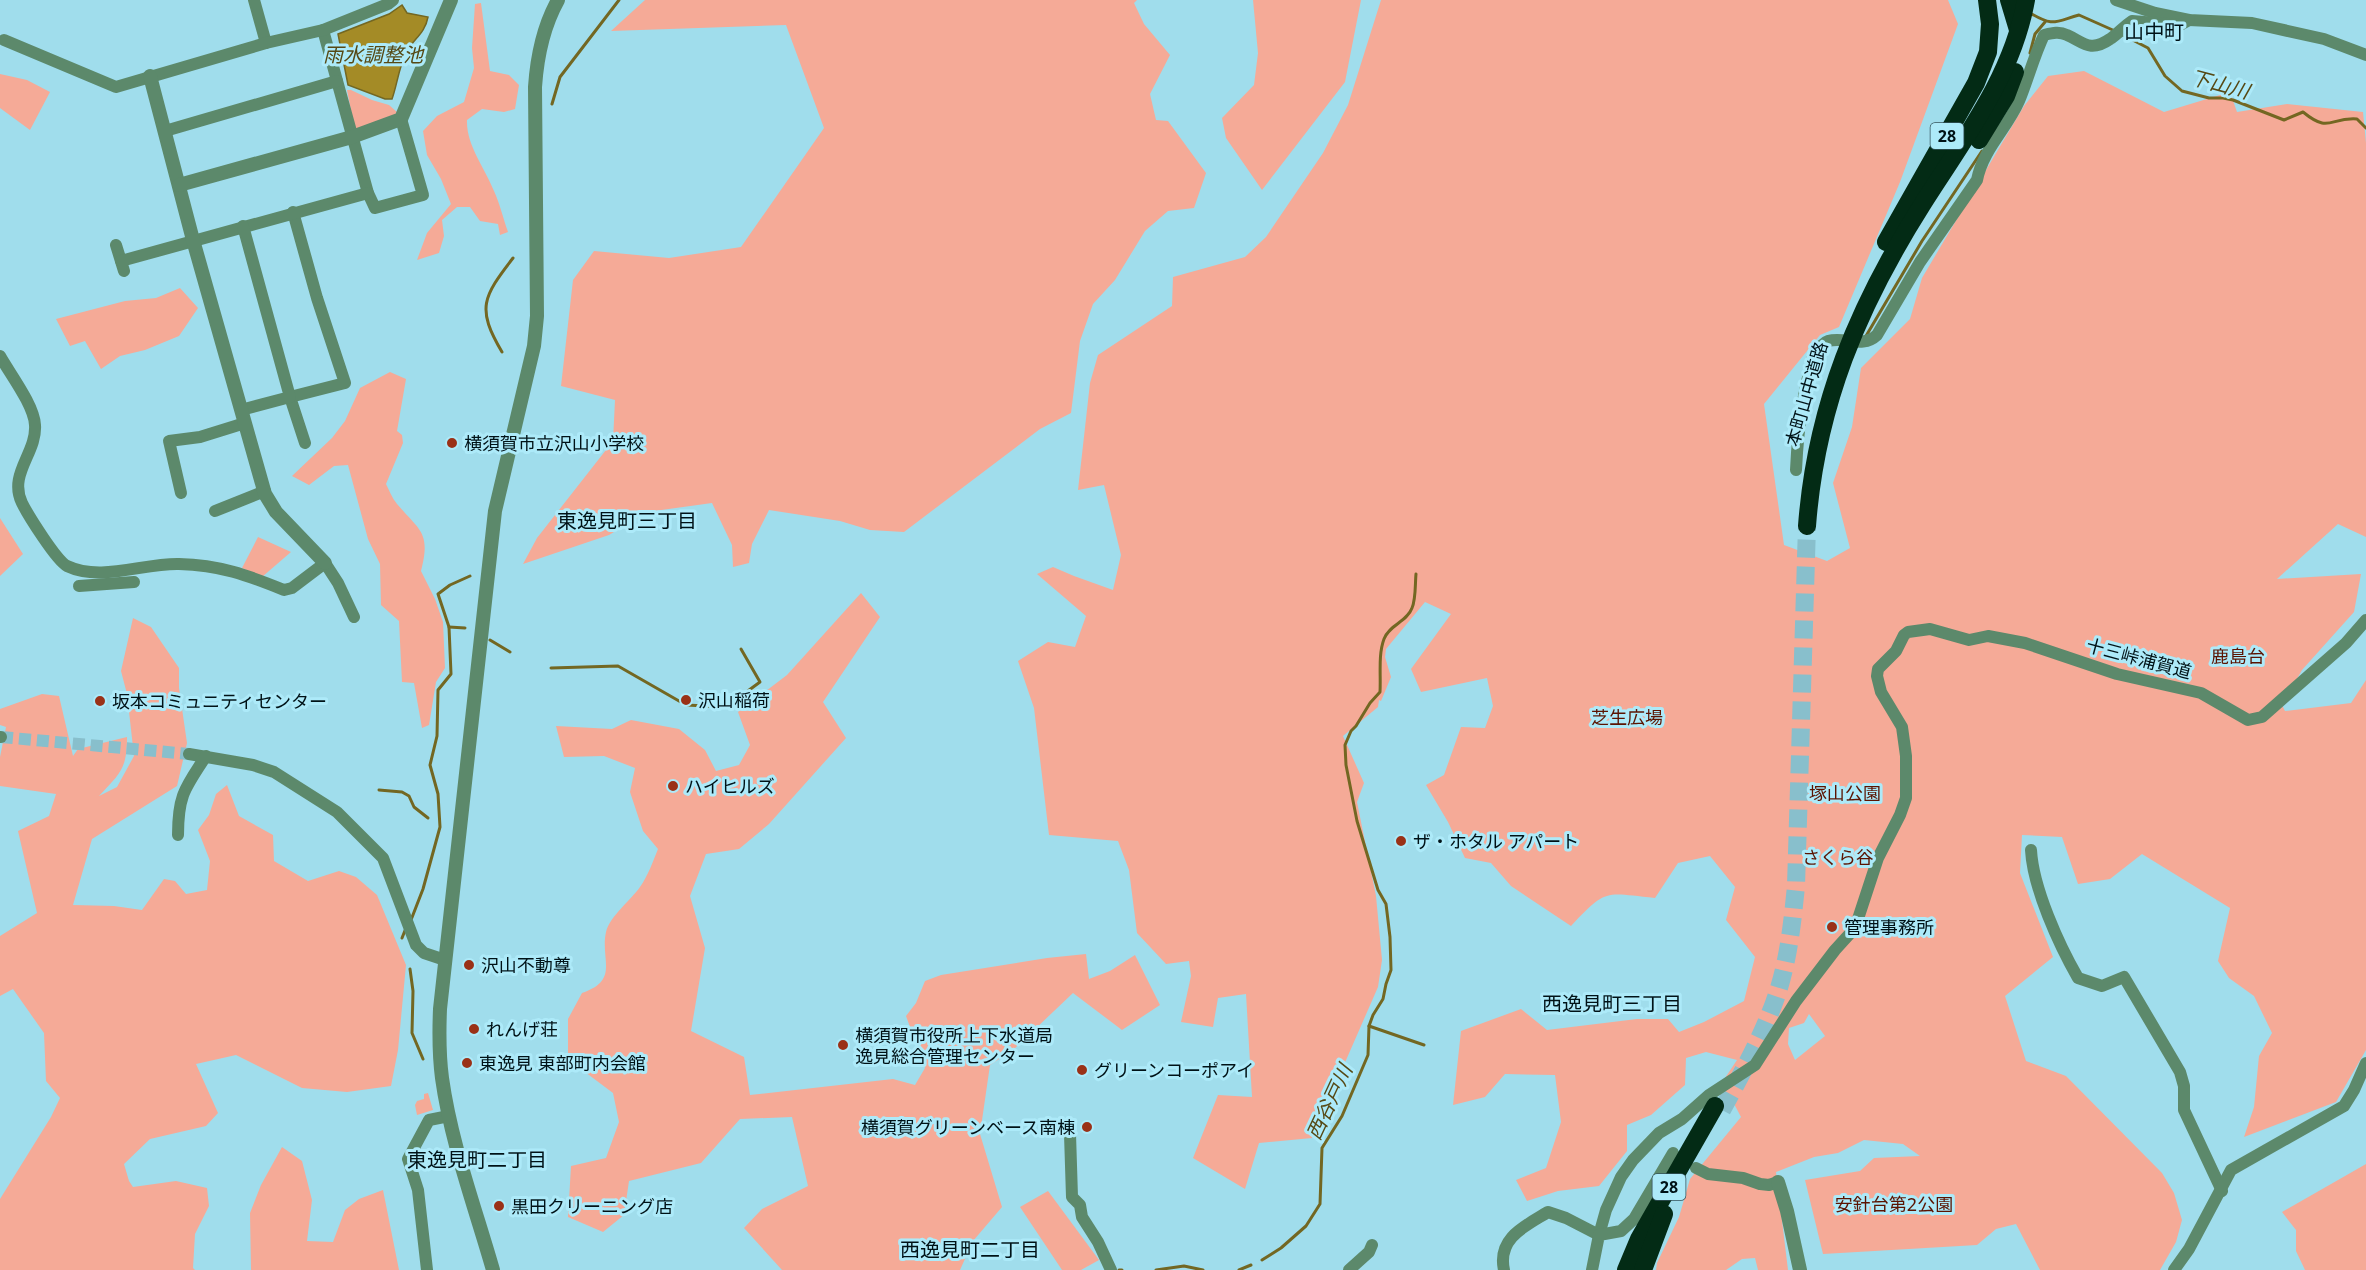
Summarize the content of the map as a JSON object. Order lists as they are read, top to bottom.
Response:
{
  "streets": {
    "highway": ["28", "本町山中道路"],
    "street": ["十三峠浦賀道"]
  },
  "crossings": [
    ["28", "本町山中道路"]
  ],
  "districts": [
    "山中町",
    "東逸見町三丁目",
    "西逸見町三丁目",
    "東逸見町二丁目",
    "西逸見町二丁目"
  ],
  "water": ["雨水調整池", "下山川", "西谷戸川"],
  "parks": [
    "鹿島台",
    "芝生広場",
    "塚山公園",
    "さくら谷",
    "安針台第2公園"
  ],
  "places": [
    "横須賀市立沢山小学校",
    "沢山稲荷",
    "坂本コミュニティセンター",
    "ハイヒルズ",
    "ザ・ホタル アパート",
    "管理事務所",
    "沢山不動尊",
    "れんげ荘",
    "横須賀市役所上下水道局 逸見総合管理センター",
    "東逸見 東部町内会館",
    "グリーンコーポアイ",
    "横須賀グリーンベース南棟",
    "黒田クリーニング店"
  ]
}
